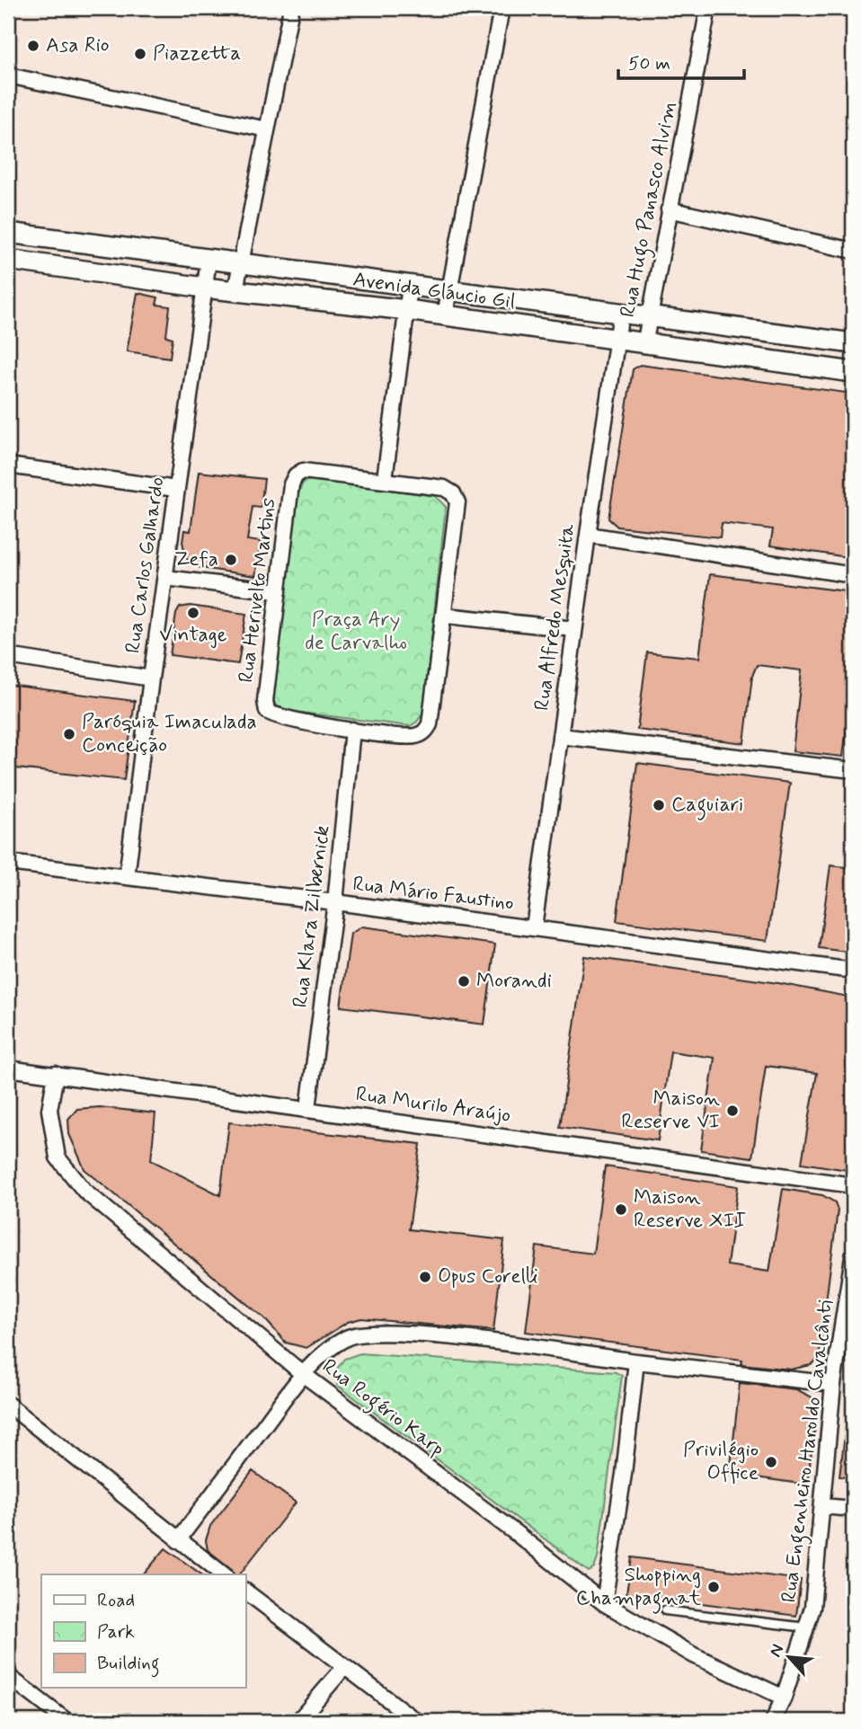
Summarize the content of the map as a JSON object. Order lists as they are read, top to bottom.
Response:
{
  "streets": {
    "street": [
      "Rua Hugo Panasco Alvim",
      "Avenida Gláucio Gil",
      "Rua Carlos Galhardo",
      "Rua Herivelto Martins",
      "Rua Alfredo Mesquita",
      "Rua Mário Faustino",
      "Rua Klara Zilbernick",
      "Rua Murilo Araújo",
      "Rua Rogério Karp",
      "Rua Engenheiro Haroldo Cavalcânti"
    ]
  },
  "crossings": [
    ["Rua Hugo Panasco Alvim", "Avenida Gláucio Gil"],
    ["Avenida Gláucio Gil", "Rua Carlos Galhardo"],
    ["Avenida Gláucio Gil", "Rua Alfredo Mesquita"],
    ["Rua Carlos Galhardo", "Rua Mário Faustino"],
    ["Rua Herivelto Martins", "Rua Klara Zilbernick"],
    ["Rua Alfredo Mesquita", "Rua Mário Faustino"],
    ["Rua Mário Faustino", "Rua Klara Zilbernick"],
    ["Rua Klara Zilbernick", "Rua Murilo Araújo"],
    ["Rua Murilo Araújo", "Rua Rogério Karp"],
    ["Rua Rogério Karp", "Rua Engenheiro Haroldo Cavalcânti"]
  ],
  "parks": ["Praça Ary de Carvalho"],
  "places": [
    "Asa Rio",
    "Piazzetta",
    "Zefa",
    "Vintage",
    "Paróquia Imaculada Conceição",
    "Caguiari",
    "Morandi",
    "Maison Reserve VI",
    "Maison Reserve XII",
    "Opus Corelli",
    "Privilégio Office",
    "Shopping Champagnat"
  ],
  "legend": ["Road", "Park", "Building"],
  "scale_bar": "50 m",
  "north": "top left"
}
